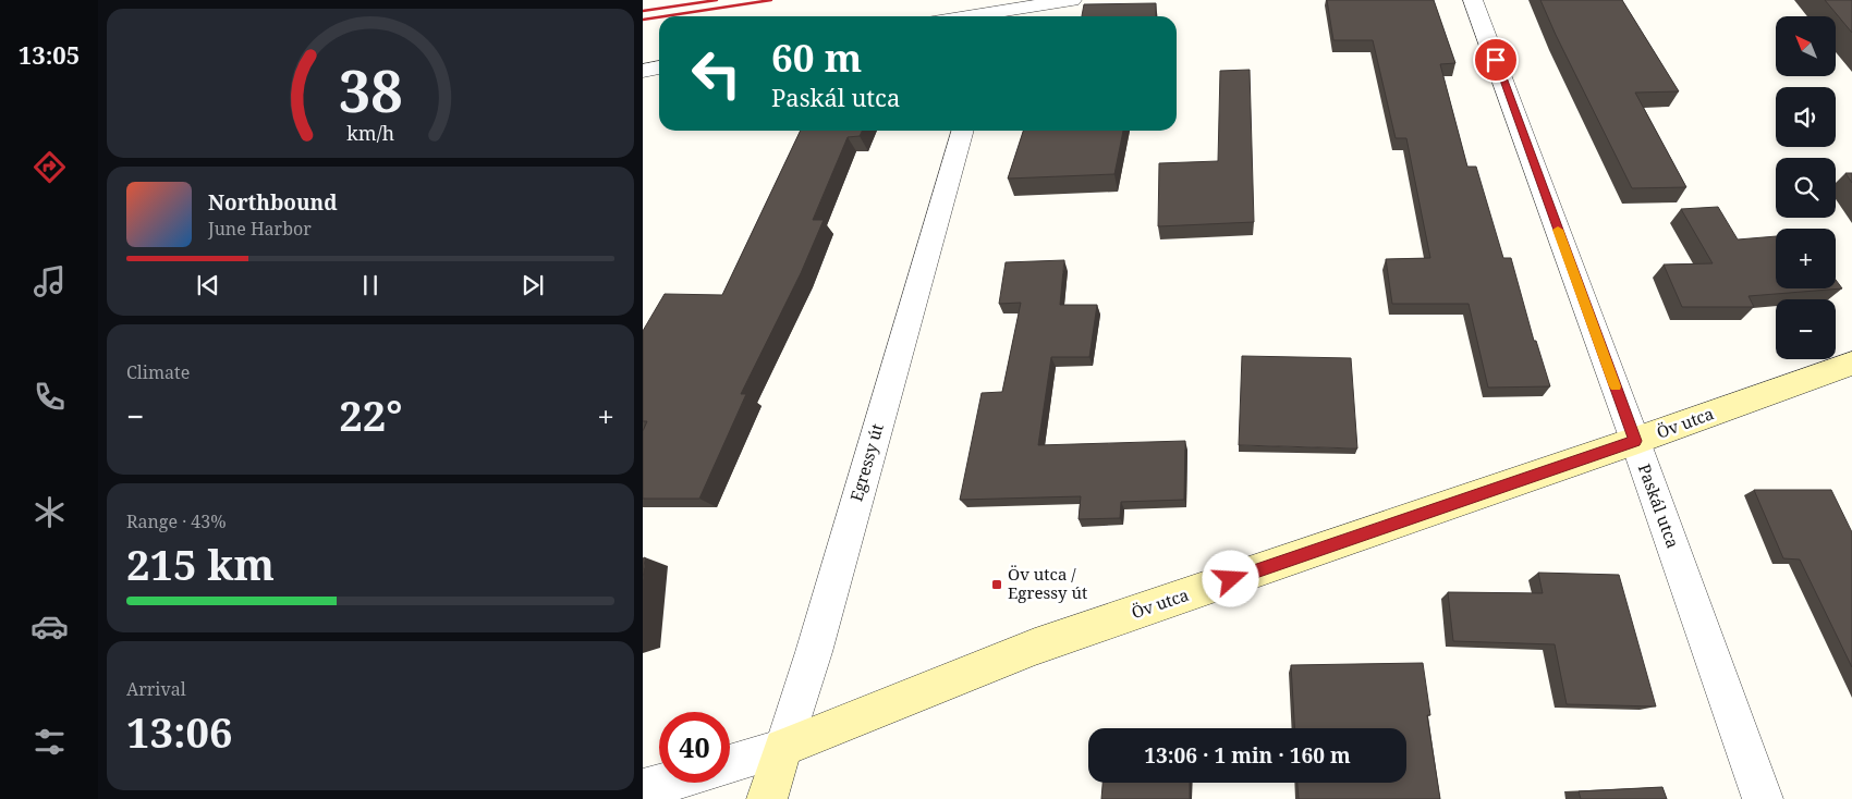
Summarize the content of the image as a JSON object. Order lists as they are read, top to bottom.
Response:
{
  "streets": {
    "street": ["Öv utca", "Egressy út", "Paskál utca"]
  },
  "crossings": [
    ["Öv utca", "Egressy út"],
    ["Öv utca", "Paskál utca"]
  ],
  "places": {
    "transit": ["Öv utca / Egressy út"]
  },
  "north": "top left",
  "page": {
    "tabs": "13:05",
    "map_buttons": ["+", "−"],
    "turn": ["60 m", "Paskál utca"],
    "song": ["Northbound", "June Harbor"],
    "tile": [
      "Climate",
      ["Range · 43%", "215 km"],
      ["Arrival", "13:06"]
    ],
    "heat": ["−", "22°", "+"],
    "limit": "40",
    "trip": "13:06 · 1 min · 160 m",
    "gauge": ["38", "km/h"]
  }
}
